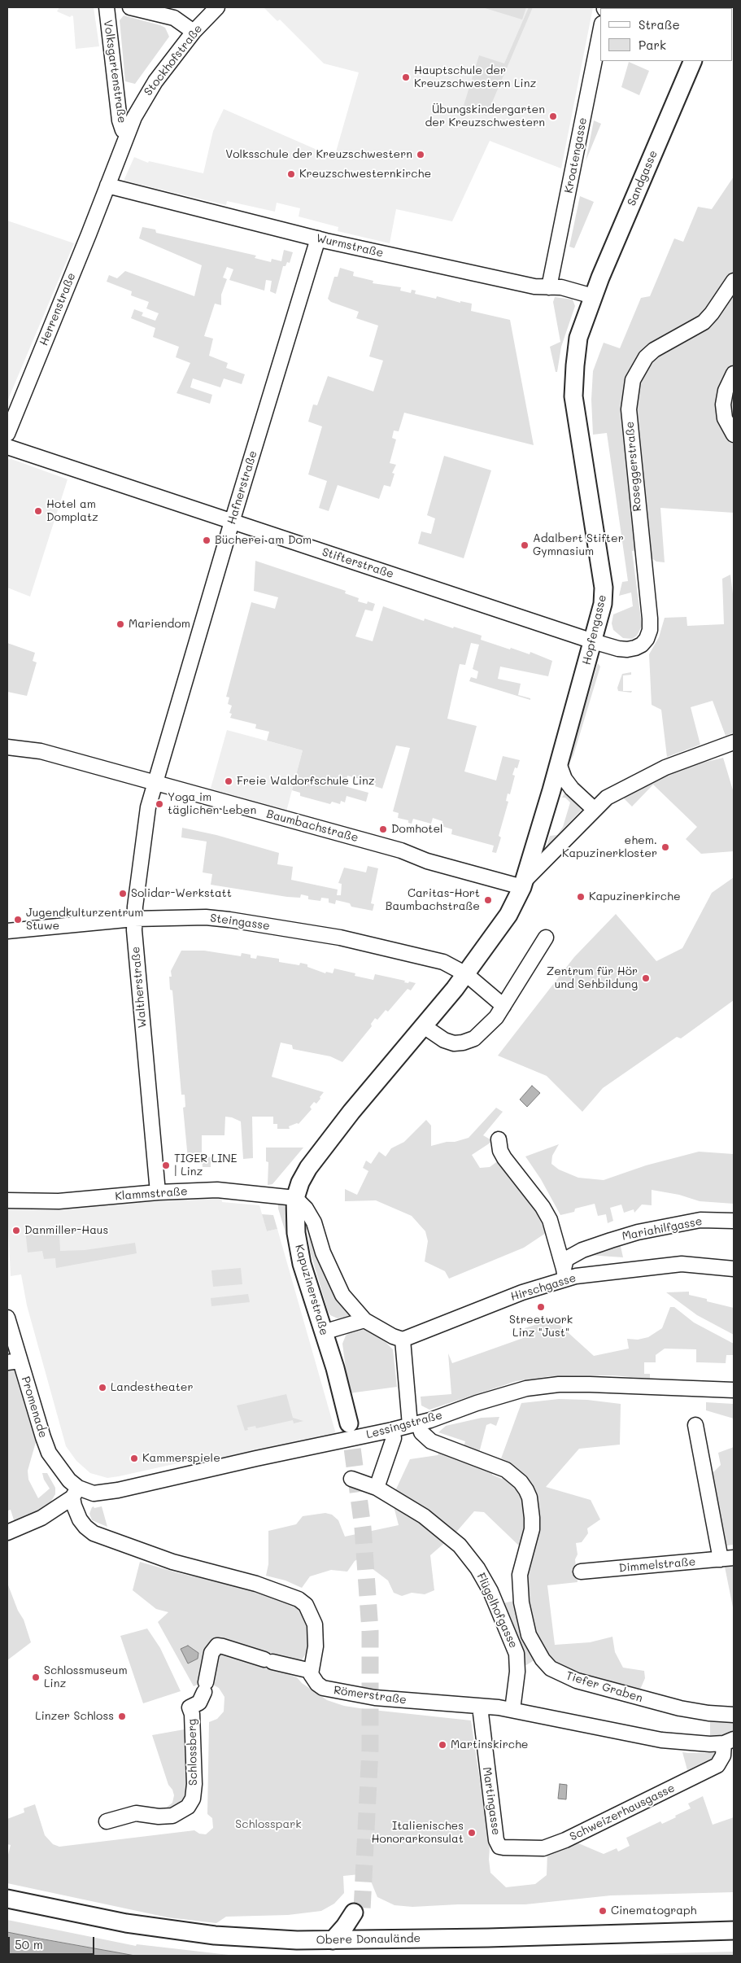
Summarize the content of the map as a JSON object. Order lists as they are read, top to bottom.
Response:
{
  "streets": {
    "main road": [
      "Sandgasse",
      "Hopfengasse",
      "Kapuzinerstraße",
      "Obere Donaulände"
    ],
    "street": [
      "Stockhofstraße",
      "Volksgartenstraße",
      "Kroatengasse",
      "Wurmstraße",
      "Herrenstraße",
      "Roseggerstraße",
      "Hafnerstraße",
      "Stifterstraße",
      "Baumbachstraße",
      "Steingasse",
      "Waltherstraße",
      "Klammstraße",
      "Mariahilfgasse",
      "Hirschgasse",
      "Promenade",
      "Lessingstraße",
      "Dimmelstraße",
      "Flügelhofgasse",
      "Tiefer Graben",
      "Römerstraße",
      "Schlossberg",
      "Martingasse",
      "Schweizerhausgasse"
    ]
  },
  "crossings": [
    ["Stockhofstraße", "Volksgartenstraße"],
    ["Stockhofstraße", "Wurmstraße"],
    ["Stockhofstraße", "Herrenstraße"],
    ["Kroatengasse", "Wurmstraße"],
    ["Sandgasse", "Wurmstraße"],
    ["Sandgasse", "Hopfengasse"],
    ["Wurmstraße", "Herrenstraße"],
    ["Wurmstraße", "Hafnerstraße"],
    ["Wurmstraße", "Hopfengasse"],
    ["Roseggerstraße", "Stifterstraße"],
    ["Roseggerstraße", "Hopfengasse"],
    ["Hafnerstraße", "Stifterstraße"],
    ["Hafnerstraße", "Baumbachstraße"],
    ["Hafnerstraße", "Waltherstraße"],
    ["Stifterstraße", "Hopfengasse"],
    ["Hopfengasse", "Kapuzinerstraße"],
    ["Baumbachstraße", "Waltherstraße"],
    ["Baumbachstraße", "Kapuzinerstraße"],
    ["Steingasse", "Waltherstraße"],
    ["Steingasse", "Kapuzinerstraße"],
    ["Waltherstraße", "Klammstraße"],
    ["Klammstraße", "Kapuzinerstraße"],
    ["Mariahilfgasse", "Hirschgasse"],
    ["Promenade", "Lessingstraße"],
    ["Lessingstraße", "Tiefer Graben"],
    ["Flügelhofgasse", "Römerstraße"],
    ["Römerstraße", "Schlossberg"],
    ["Römerstraße", "Martingasse"],
    ["Römerstraße", "Schweizerhausgasse"],
    ["Martingasse", "Schweizerhausgasse"]
  ],
  "parks": ["Schlosspark"],
  "places": [
    "Hauptschule der Kreuzschwestern Linz",
    "Übungskindergarten der Kreuzschwestern",
    "Volksschule der Kreuzschwestern",
    "Kreuzschwesternkirche",
    "Hotel am Domplatz",
    "Bücherei am Dom",
    "Adalbert Stifter Gymnasium",
    "Mariendom",
    "Freie Waldorfschule Linz",
    "Yoga im täglichen Leben",
    "Domhotel",
    "ehem. Kapuzinerkloster",
    "Solidar-Werkstatt",
    "Kapuzinerkirche",
    "Caritas-Hort Baumbachstraße",
    "Jugendkulturzentrum Stuwe",
    "Zentrum für Hör und Sehbildung",
    "TIGER LINE | Linz",
    "Danmiller-Haus",
    "Streetwork Linz \"Just\"",
    "Landestheater",
    "Kammerspiele",
    "Schlossmuseum Linz",
    "Linzer Schloss",
    "Martinskirche",
    "Italienisches Honorarkonsulat",
    "Cinematograph"
  ],
  "legend": ["Straße", "Park"],
  "scale_bar": "50 m"
}
